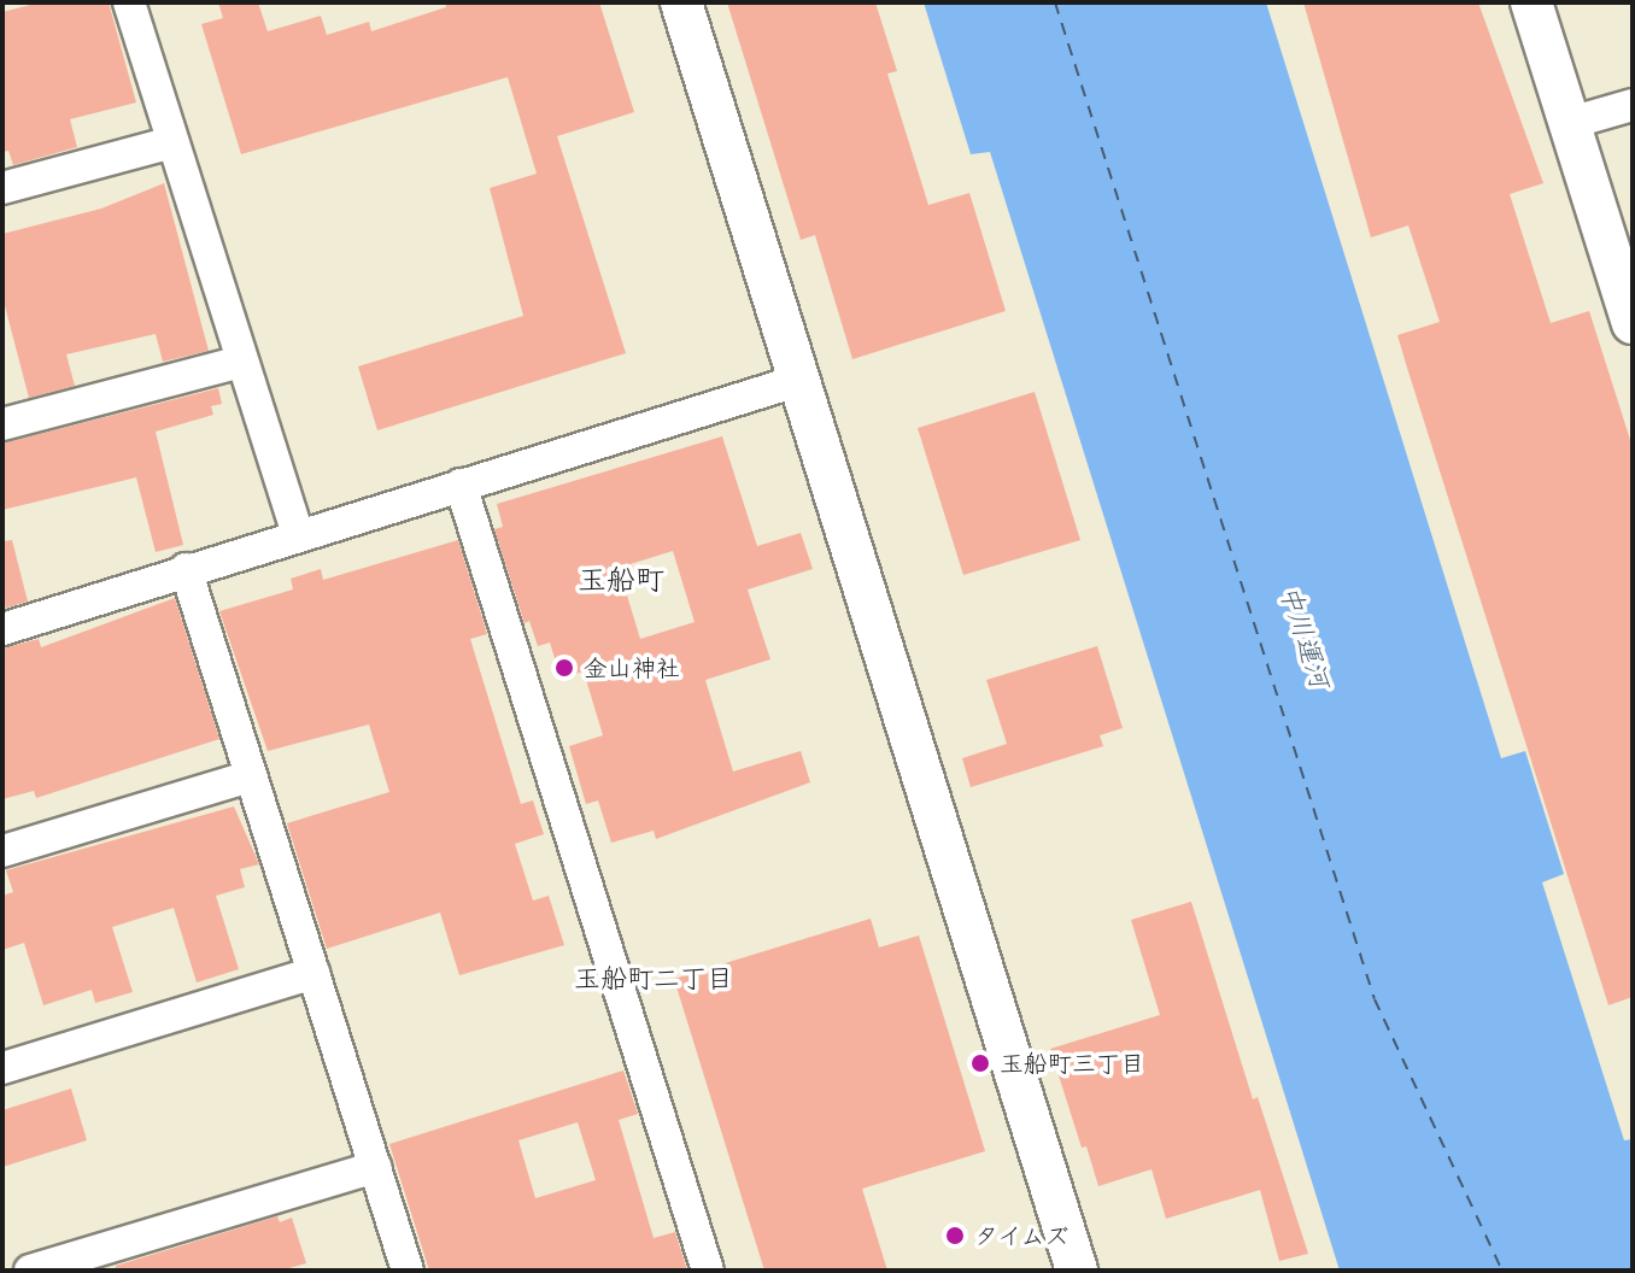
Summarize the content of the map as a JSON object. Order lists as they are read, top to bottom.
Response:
{
  "districts": ["玉船町", "玉船町二丁目"],
  "water": ["中川運河"],
  "places": ["金山神社", "玉船町三丁目", "タイムズ"]
}
